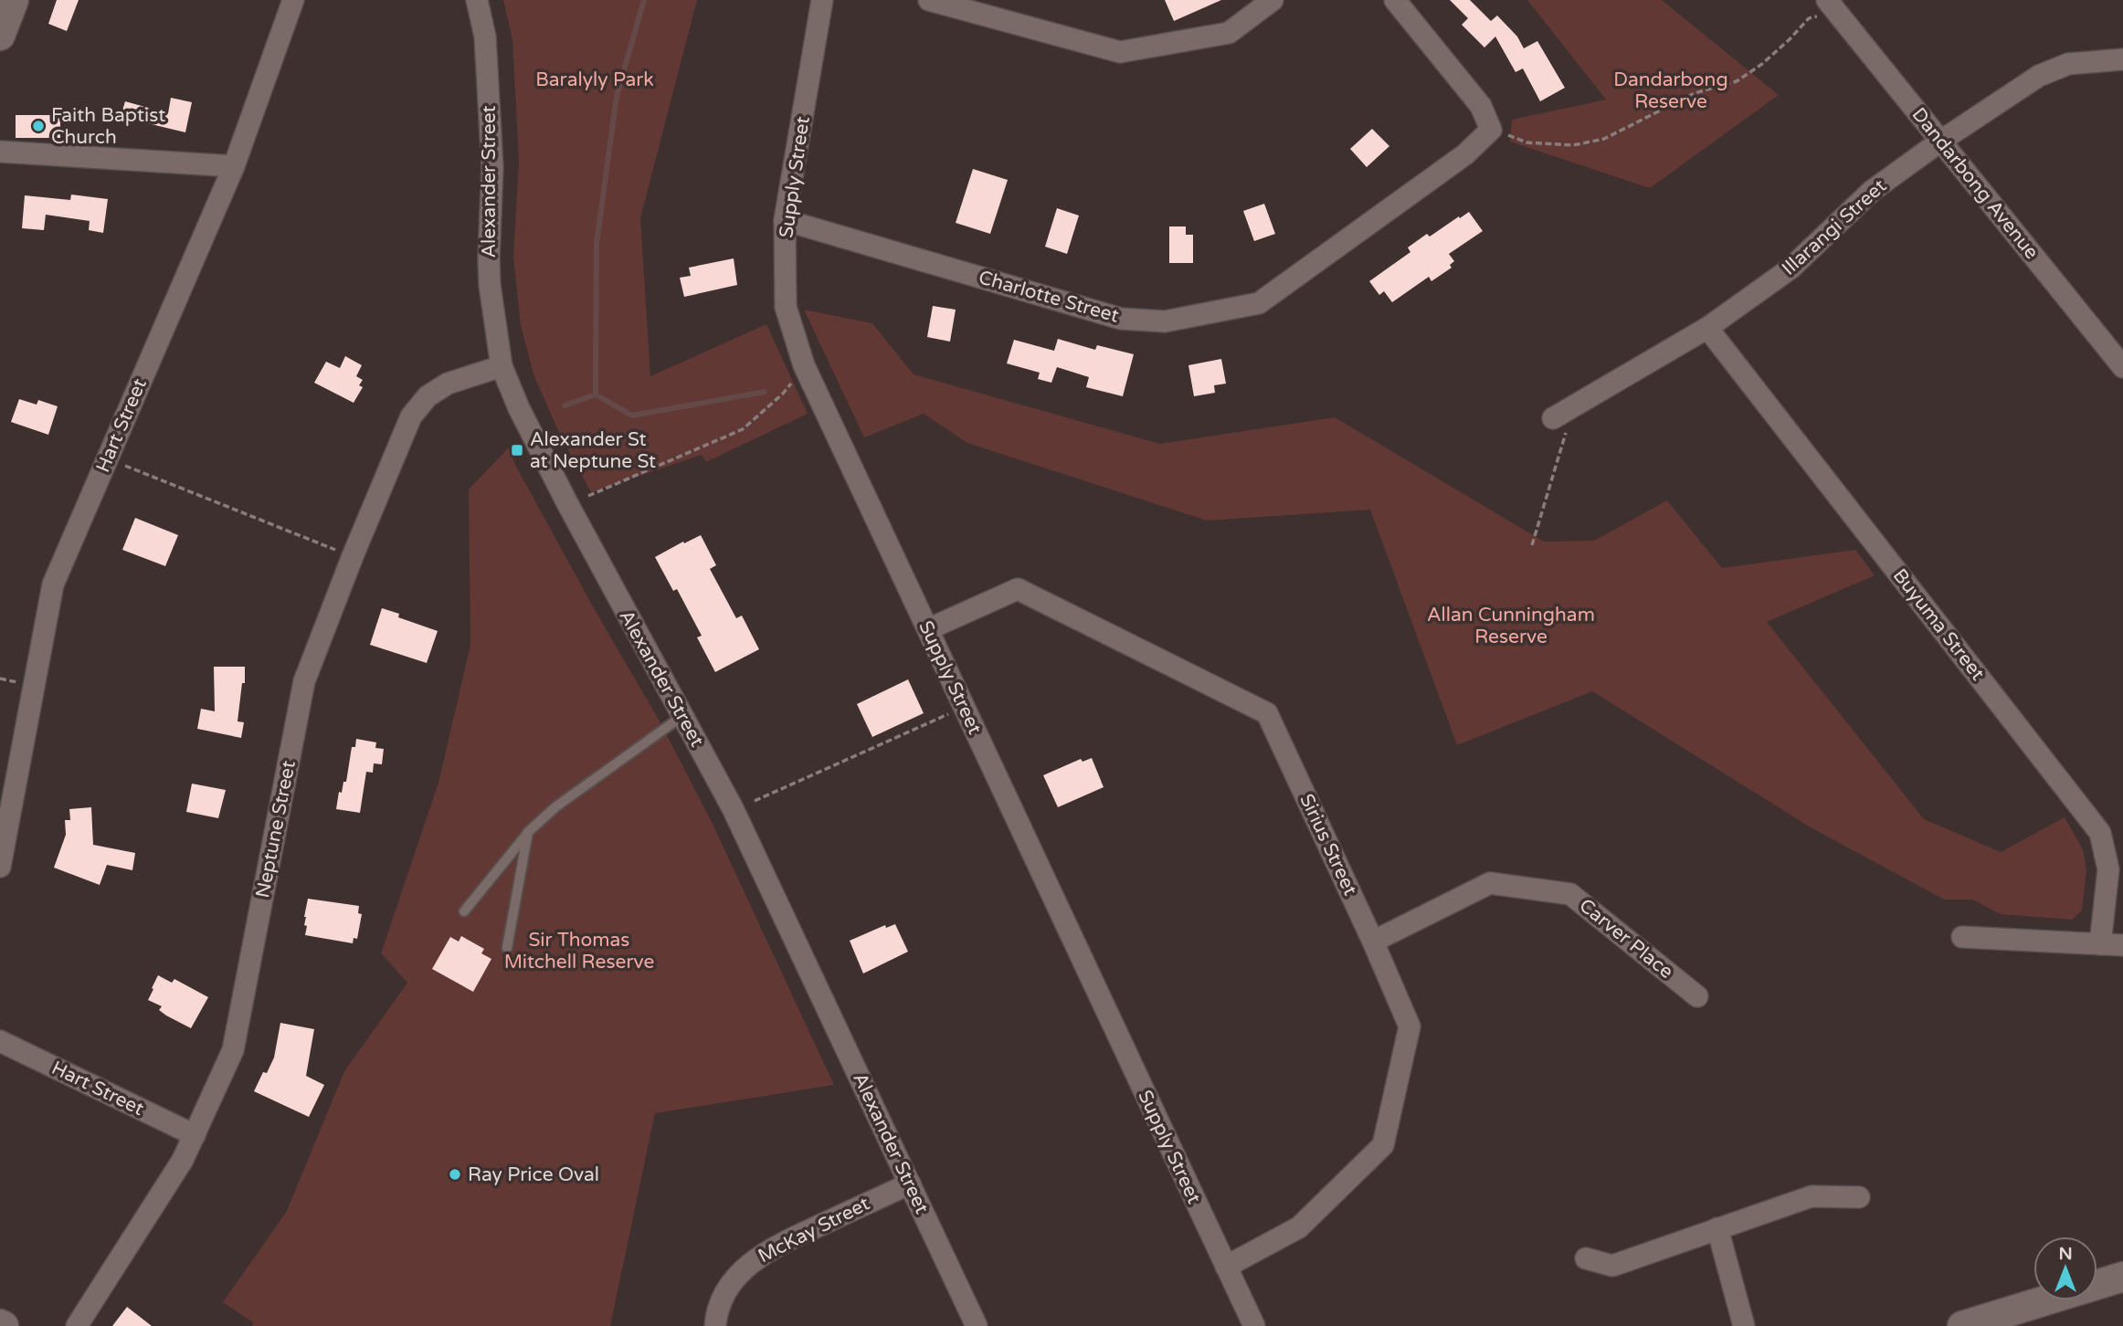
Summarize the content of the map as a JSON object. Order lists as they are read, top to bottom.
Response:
{
  "streets": {
    "street": [
      "Supply Street",
      "Alexander Street",
      "Dandarbong Avenue",
      "Illarangi Street",
      "Charlotte Street",
      "Hart Street",
      "Buyuma Street",
      "Neptune Street",
      "Sirius Street",
      "Carver Place",
      "McKay Street"
    ]
  },
  "crossings": [
    ["Supply Street", "Charlotte Street"],
    ["Supply Street", "Sirius Street"],
    ["Alexander Street", "Neptune Street"],
    ["Alexander Street", "McKay Street"],
    ["Dandarbong Avenue", "Illarangi Street"],
    ["Illarangi Street", "Buyuma Street"],
    ["Hart Street", "Neptune Street"],
    ["Sirius Street", "Carver Place"]
  ],
  "parks": [
    "Baralyly Park",
    "Dandarbong Reserve",
    "Allan Cunningham Reserve",
    "Sir Thomas Mitchell Reserve"
  ],
  "places": {
    "other": ["Faith Baptist Church", "Ray Price Oval"],
    "transit": ["Alexander St at Neptune St"]
  },
  "north": "top"
}
